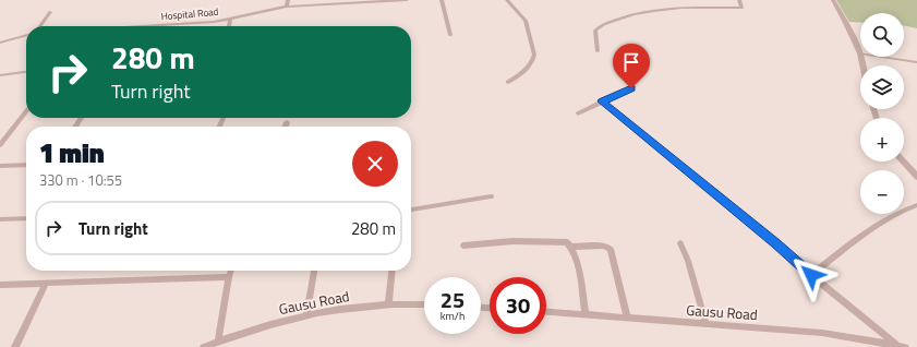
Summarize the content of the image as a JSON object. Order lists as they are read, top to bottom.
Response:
{
  "streets": {
    "street": ["Hospital Road", "Gausu Road"]
  },
  "page": {
    "map_buttons": ["+", "−"],
    "turn": ["280 m", "Turn right"],
    "heading": ["1 min", "330 m · 10:55"],
    "list": [
      {
        "name": "Turn right",
        "value": "280 m"
      }
    ],
    "speed": "25 km/h",
    "limit": "30"
  }
}
